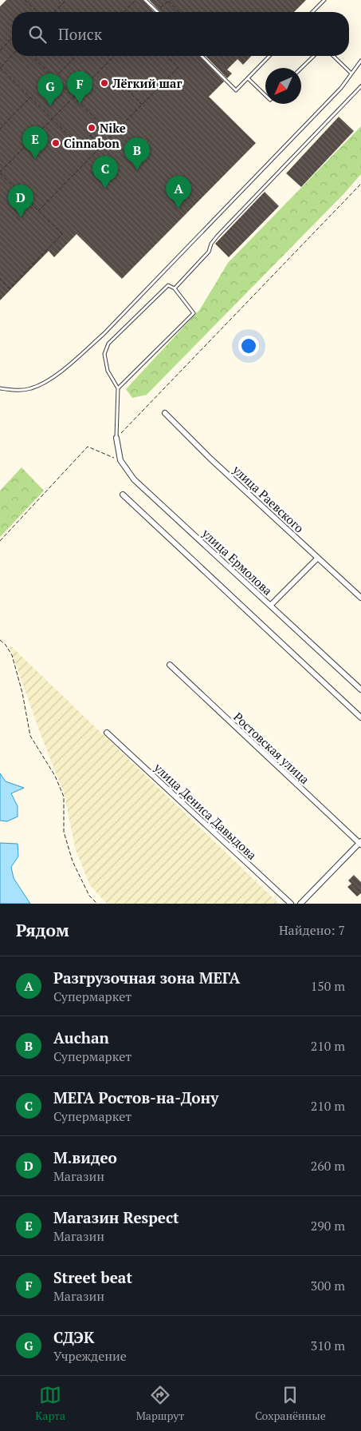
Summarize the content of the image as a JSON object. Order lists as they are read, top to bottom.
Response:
{
  "streets": {
    "street": [
      "улица Раевского",
      "улица Ермолова",
      "Ростовская улица",
      "улица Дениса Давыдова"
    ]
  },
  "places": ["Лёгкий шаг", "Nike", "Cinnabon"],
  "north": "bottom left",
  "page": {
    "search": "Поиск",
    "pins": [
      "F",
      "G",
      "E",
      "B",
      "C",
      "A",
      "D"
    ],
    "heading": ["Рядом", "Найдено: 7"],
    "list": [
      {
        "mark": "A",
        "name": "Разгрузочная зона МЕГА",
        "note": "Супермаркет",
        "value": "150 m"
      },
      {
        "mark": "B",
        "name": "Auchan",
        "note": "Супермаркет",
        "value": "210 m"
      },
      {
        "mark": "C",
        "name": "МЕГА Ростов-на-Дону",
        "note": "Супермаркет",
        "value": "210 m"
      },
      {
        "mark": "D",
        "name": "М.видео",
        "note": "Магазин",
        "value": "260 m"
      },
      {
        "mark": "E",
        "name": "Магазин Respect",
        "note": "Магазин",
        "value": "290 m"
      },
      {
        "mark": "F",
        "name": "Street beat",
        "note": "Магазин",
        "value": "300 m"
      },
      {
        "mark": "G",
        "name": "СДЭК",
        "note": "Учреждение",
        "value": "310 m"
      }
    ],
    "nav": ["Карта", "Маршрут", "Сохранённые"]
  }
}
